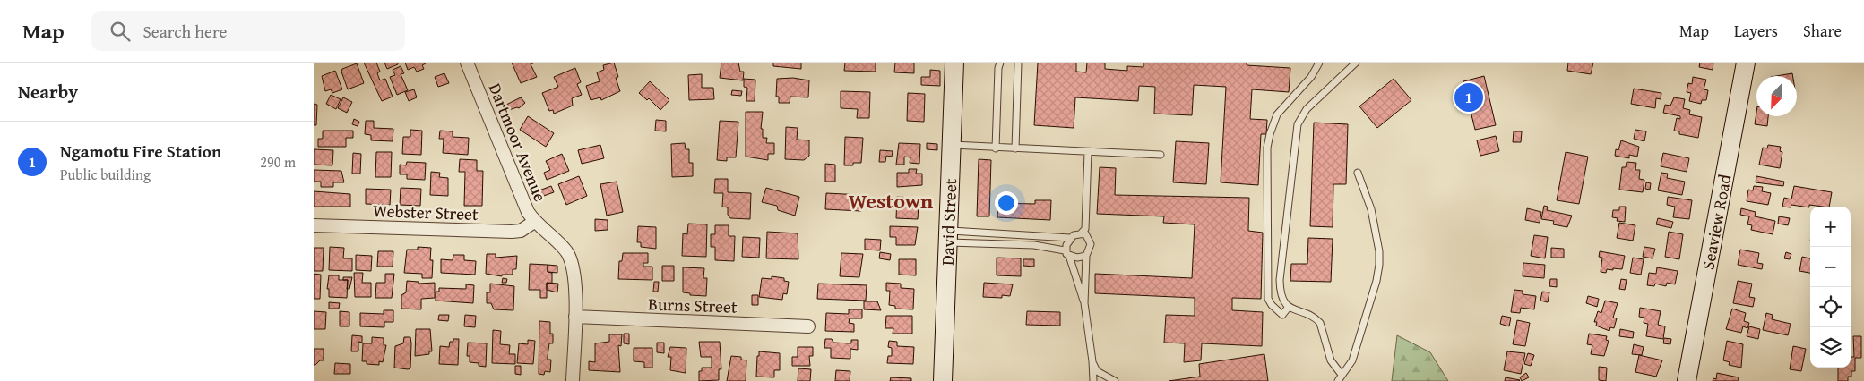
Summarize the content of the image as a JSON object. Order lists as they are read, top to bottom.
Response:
{
  "streets": {
    "street": [
      "Dartmoor Avenue",
      "Webster Street",
      "David Street",
      "Seaview Road",
      "Burns Street"
    ]
  },
  "crossings": [
    ["Dartmoor Avenue", "Webster Street"],
    ["Dartmoor Avenue", "Burns Street"]
  ],
  "districts": ["Westown"],
  "north": "bottom left",
  "page": {
    "header": "Map",
    "search": "Search here",
    "nav": ["Map", "Layers", "Share"],
    "heading": "Nearby",
    "pins": "1",
    "list": [
      {
        "mark": "1",
        "name": "Ngamotu Fire Station",
        "note": "Public building",
        "value": "290 m"
      }
    ],
    "map_buttons": ["+", "−"]
  }
}
